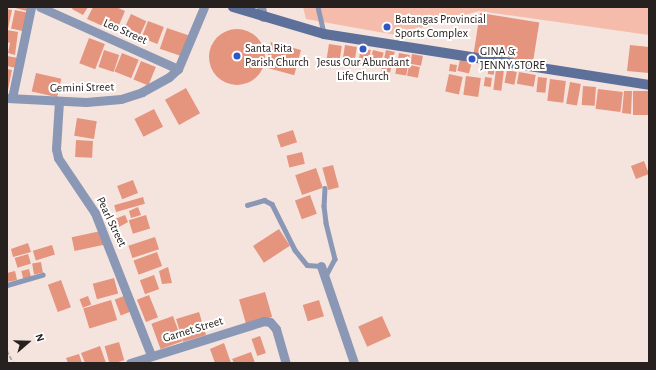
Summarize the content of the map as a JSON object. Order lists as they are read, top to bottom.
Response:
{
  "streets": {
    "street": [
      "Leo Street",
      "Gemini Street",
      "Pearl Street",
      "Garnet Street"
    ]
  },
  "crossings": [
    ["Leo Street", "Gemini Street"],
    ["Gemini Street", "Pearl Street"],
    ["Pearl Street", "Garnet Street"]
  ],
  "places": [
    "Batangas Provincial Sports Complex",
    "Jesus Our Abundant Life Church",
    "Santa Rita Parish Church",
    "GINA & JENNY STORE"
  ],
  "north": "right"
}
